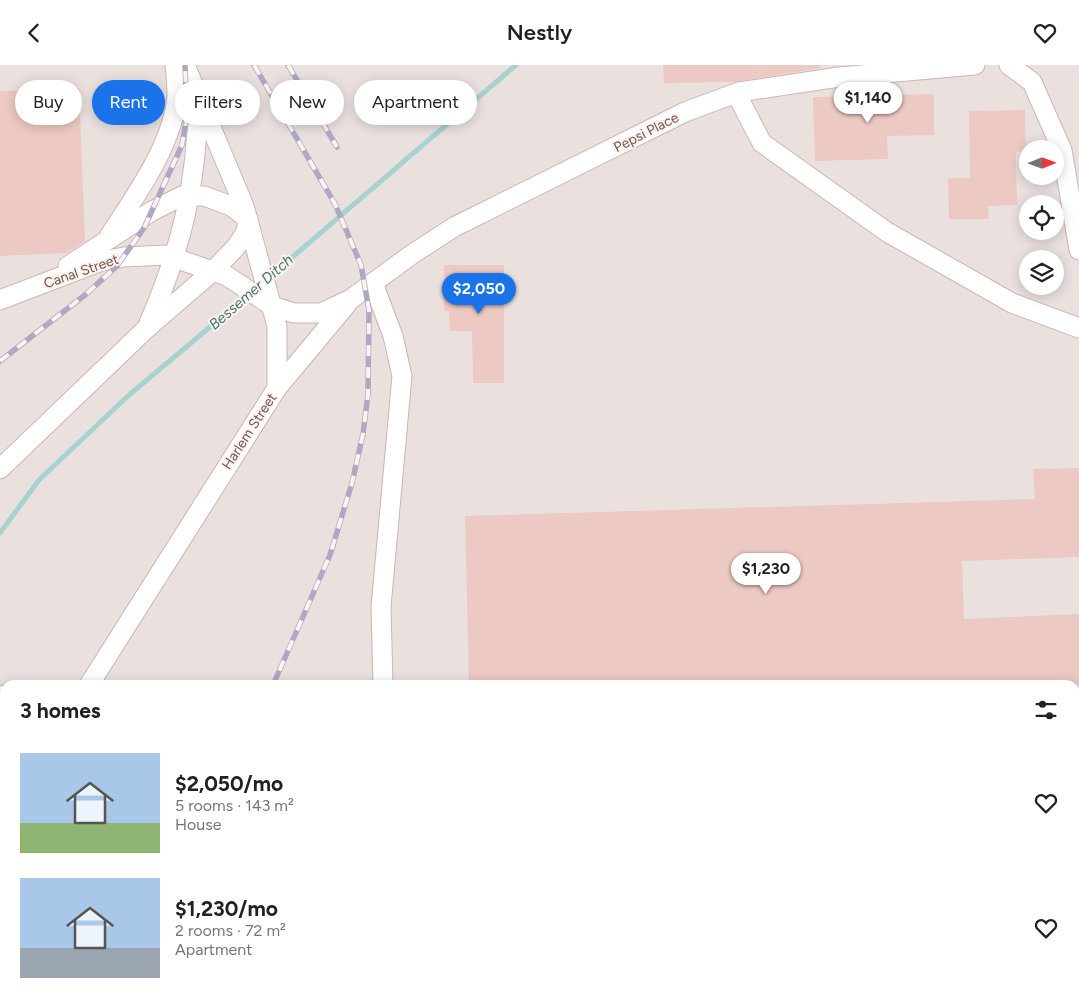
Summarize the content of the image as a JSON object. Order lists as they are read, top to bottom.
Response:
{
  "streets": {
    "lane": ["Pepsi Place", "Canal Street", "Harlem Street"]
  },
  "crossings": [
    ["Pepsi Place", "Canal Street"],
    ["Canal Street", "Harlem Street"]
  ],
  "water": ["Bessemer Ditch"],
  "north": "right",
  "page": {
    "header": "Nestly",
    "chip": [
      "Buy",
      "Rent",
      "Filters",
      "New",
      "Apartment"
    ],
    "price": ["$1,140", "$2,050", "$1,230"],
    "heading": "3 homes",
    "list": [
      {
        "name": "$2,050/mo",
        "note": "5 rooms · 143 m² · House"
      },
      {
        "name": "$1,230/mo",
        "note": "2 rooms · 72 m² · Apartment"
      }
    ]
  }
}
